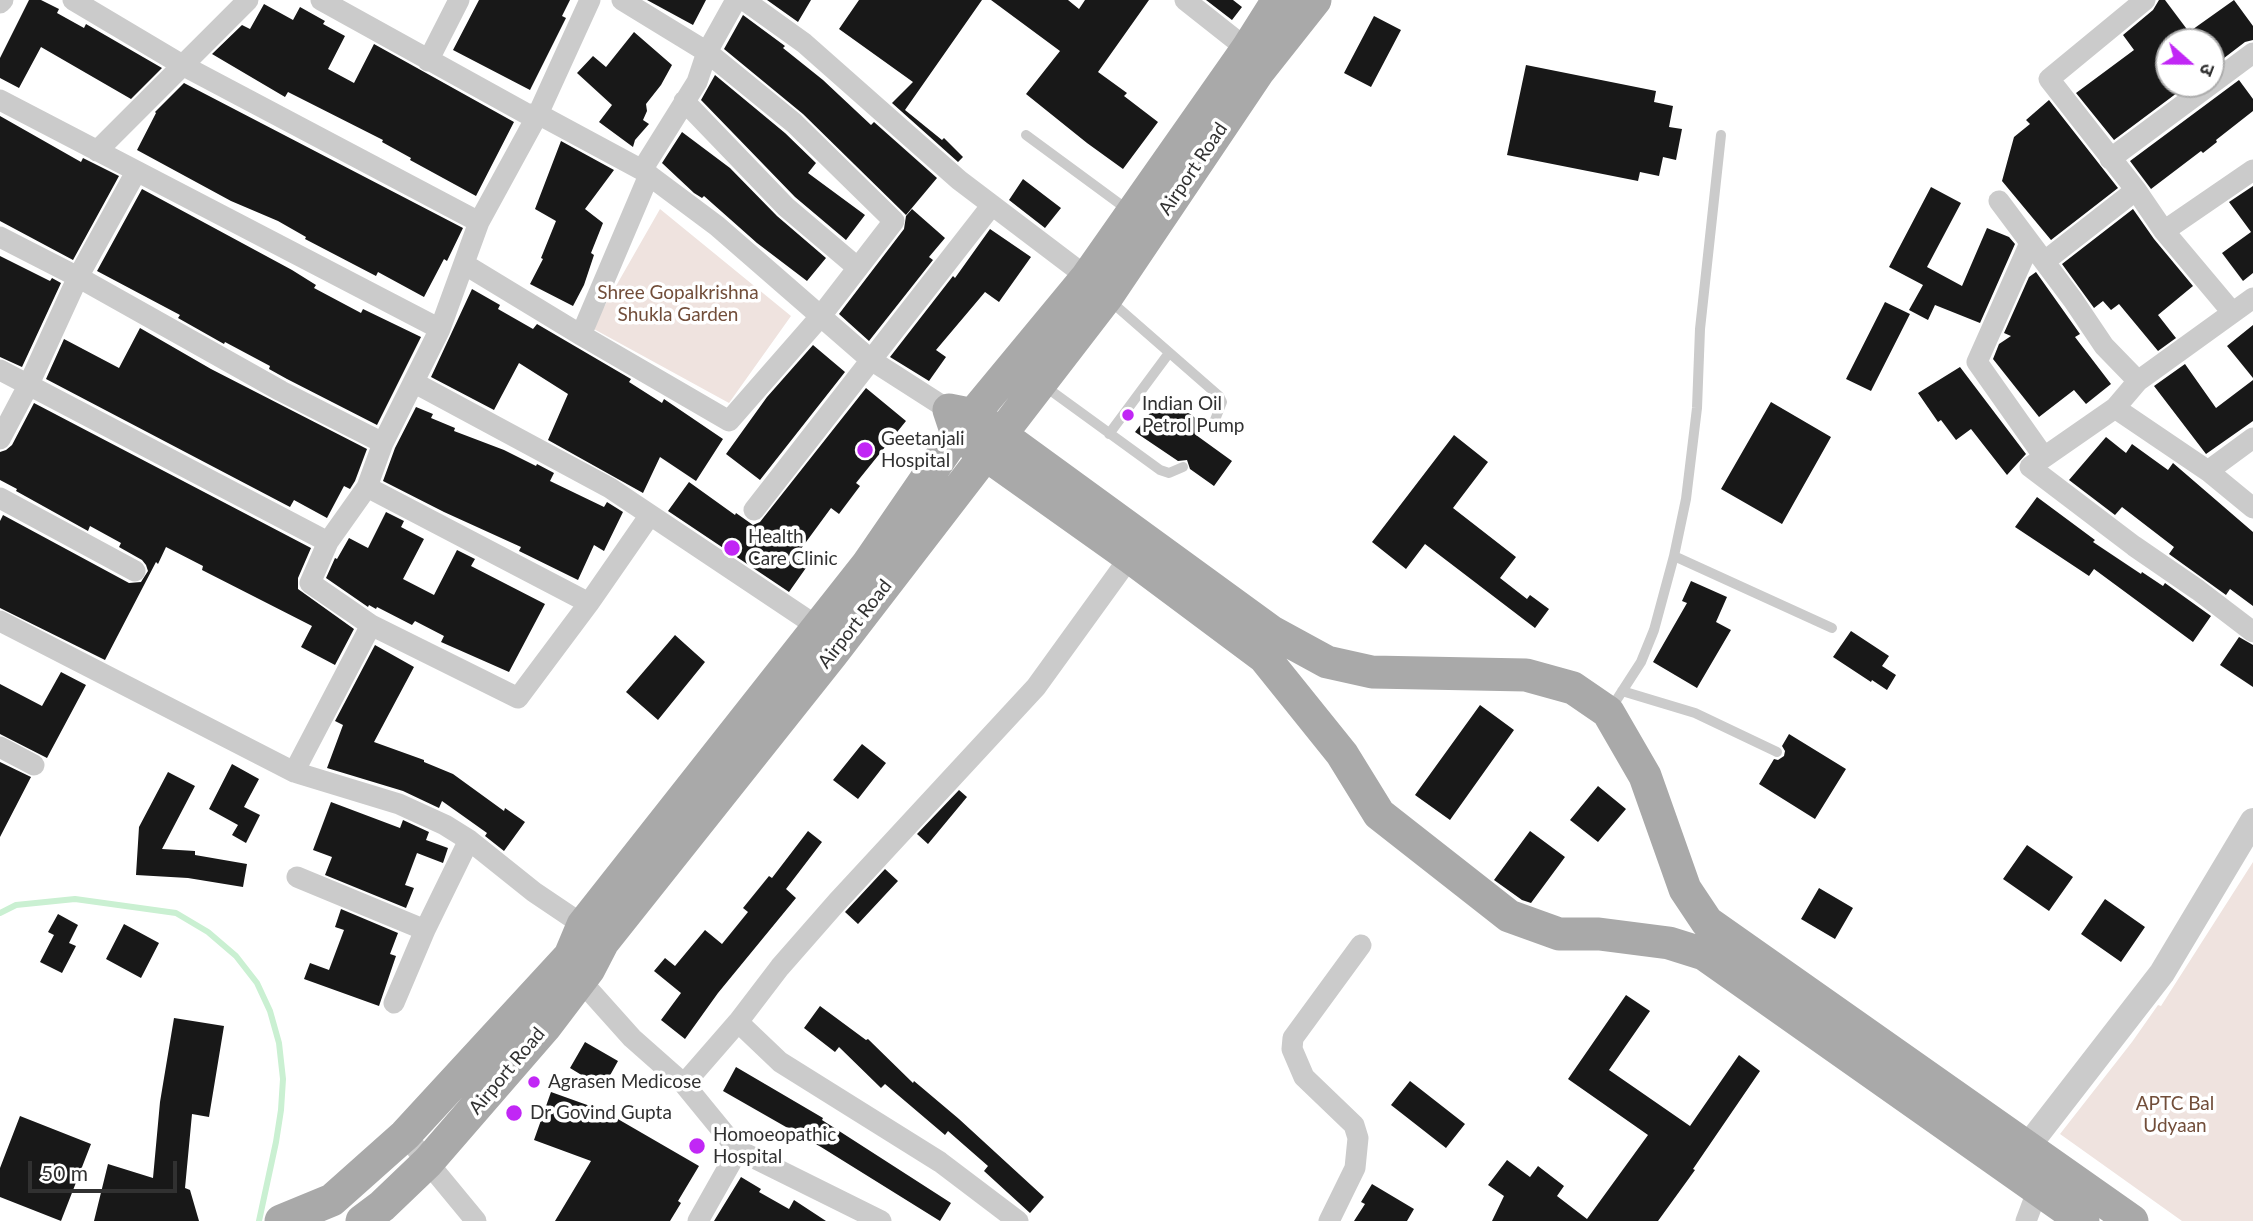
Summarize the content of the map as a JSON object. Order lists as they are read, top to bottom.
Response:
{
  "streets": {
    "main road": ["Airport Road"]
  },
  "parks": ["Shree Gopalkrishna Shukla Garden", "APTC Bal Udyaan"],
  "places": [
    "Indian Oil Petrol Pump",
    "Geetanjali Hospital",
    "Health Care Clinic",
    "Agrasen Medicose",
    "Dr Govind Gupta",
    "Homoeopathic Hospital"
  ],
  "scale_bar": "50 m",
  "north": "right"
}
